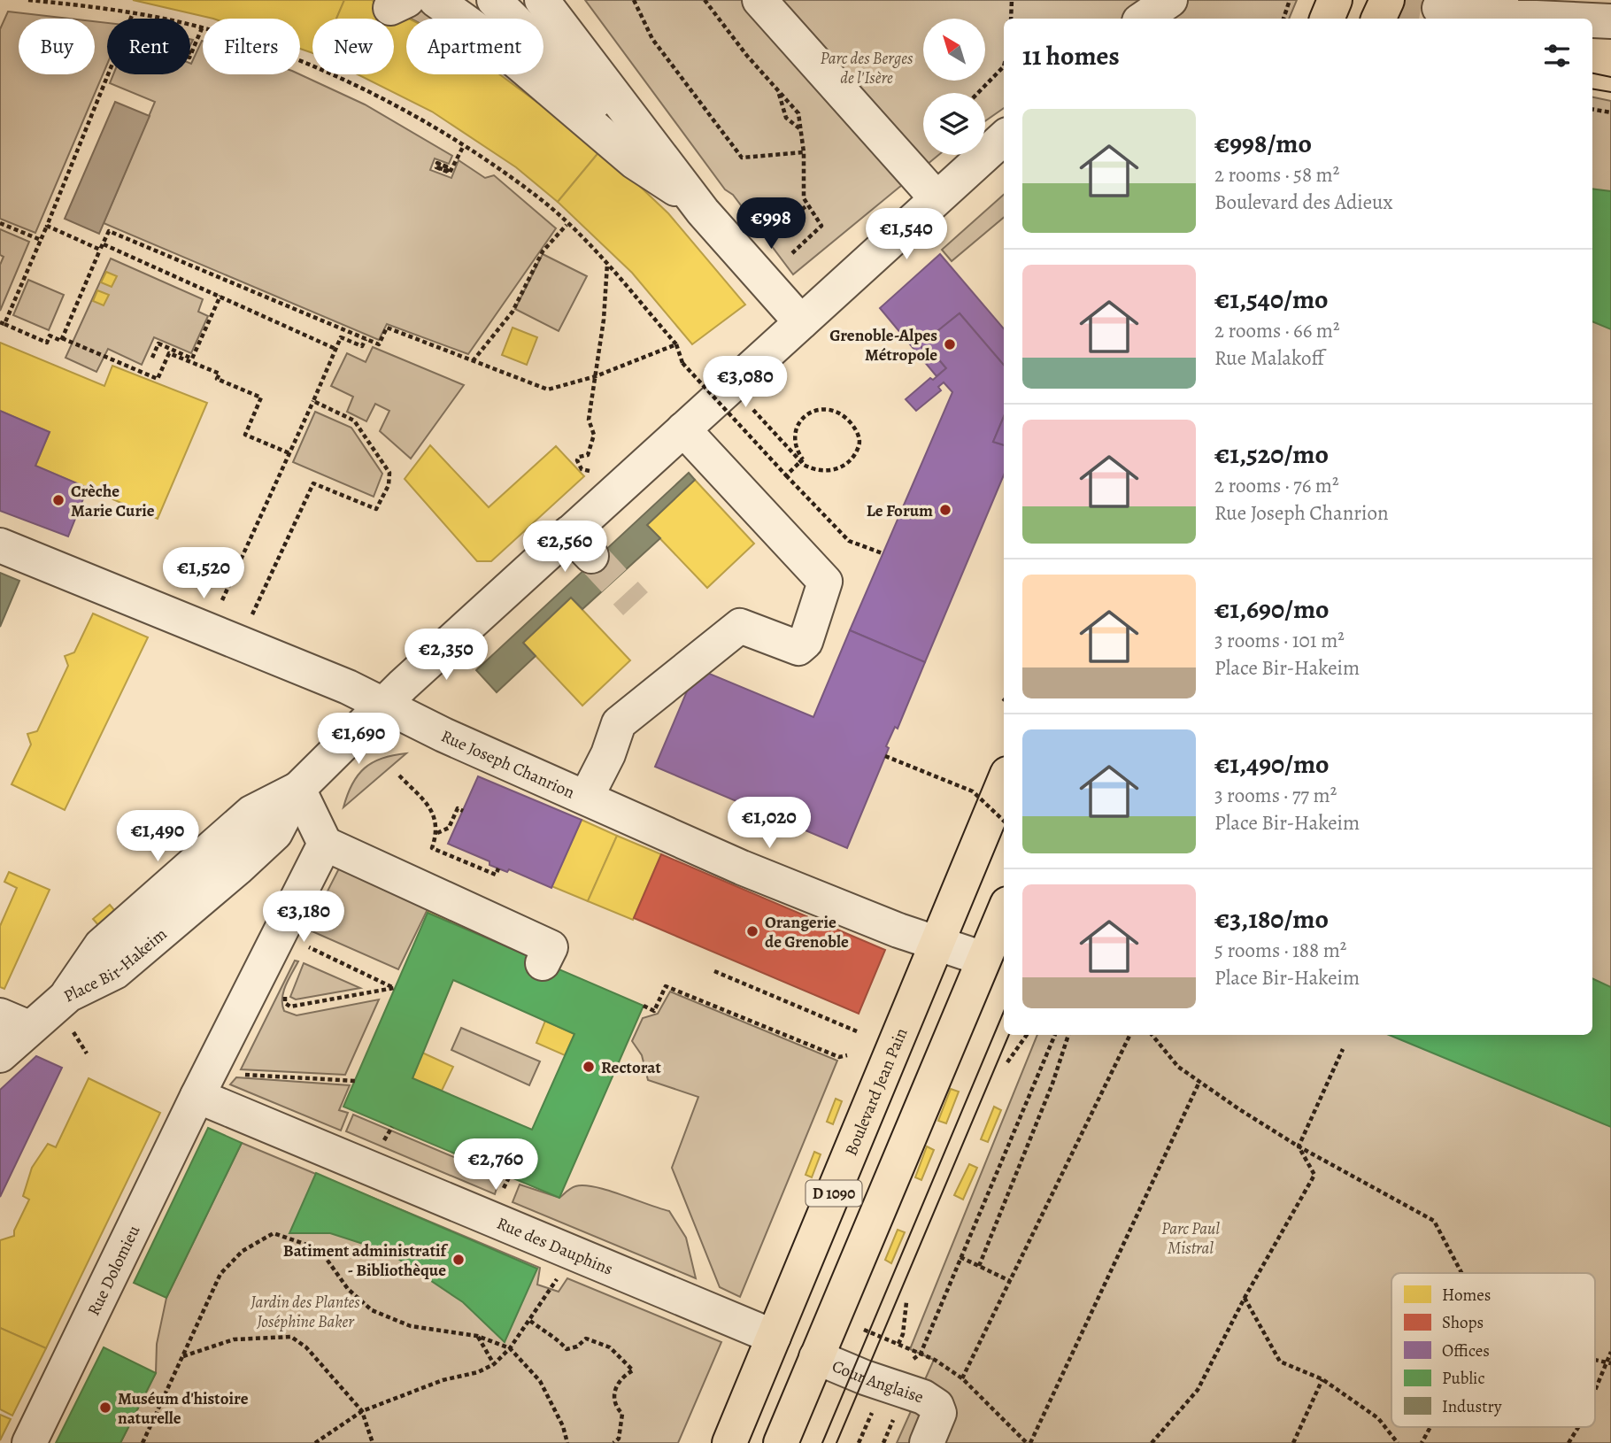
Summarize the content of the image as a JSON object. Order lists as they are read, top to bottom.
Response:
{
  "streets": {
    "main road": ["Boulevard Jean Pain", "D 1090"],
    "street": [
      "Rue Joseph Chanrion",
      "Place Bir-Hakeim",
      "Rue des Dauphins",
      "Rue Dolomieu",
      "Cour Anglaise"
    ]
  },
  "crossings": [
    ["Rue Joseph Chanrion", "Place Bir-Hakeim"],
    ["Rue Joseph Chanrion", "Boulevard Jean Pain"],
    ["Rue Joseph Chanrion", "D 1090"],
    ["Boulevard Jean Pain", "Rue des Dauphins"],
    ["D 1090", "Cour Anglaise"],
    ["Rue des Dauphins", "Rue Dolomieu"]
  ],
  "parks": ["Parc des Berges de l'Isère", "Parc Paul Mistral", "Jardin des Plantes Joséphine Baker"],
  "places": [
    "Grenoble-Alpes Métropole",
    "Crèche Marie Curie",
    "Le Forum",
    "Orangerie de Grenoble",
    "Rectorat",
    "Batiment administratif - Bibliothèque",
    "Muséum d'histoire naturelle"
  ],
  "legend": [
    "Homes",
    "Shops",
    "Offices",
    "Public",
    "Industry"
  ],
  "north": "top left",
  "page": {
    "chip": [
      "Buy",
      "Rent",
      "Filters",
      "New",
      "Apartment"
    ],
    "heading": "11 homes",
    "list": [
      {
        "name": "€998/mo",
        "note": "2 rooms · 58 m² · Boulevard des Adieux"
      },
      {
        "name": "€1,540/mo",
        "note": "2 rooms · 66 m² · Rue Malakoff"
      },
      {
        "name": "€1,520/mo",
        "note": "2 rooms · 76 m² · Rue Joseph Chanrion"
      },
      {
        "name": "€1,690/mo",
        "note": "3 rooms · 101 m² · Place Bir-Hakeim"
      },
      {
        "name": "€1,490/mo",
        "note": "3 rooms · 77 m² · Place Bir-Hakeim"
      },
      {
        "name": "€3,180/mo",
        "note": "5 rooms · 188 m² · Place Bir-Hakeim"
      }
    ],
    "price": [
      "€998",
      "€1,540",
      "€3,080",
      "€2,560",
      "€1,520",
      "€2,350",
      "€1,690",
      "€1,020",
      "€1,490",
      "€3,180",
      "€2,760"
    ]
  }
}
